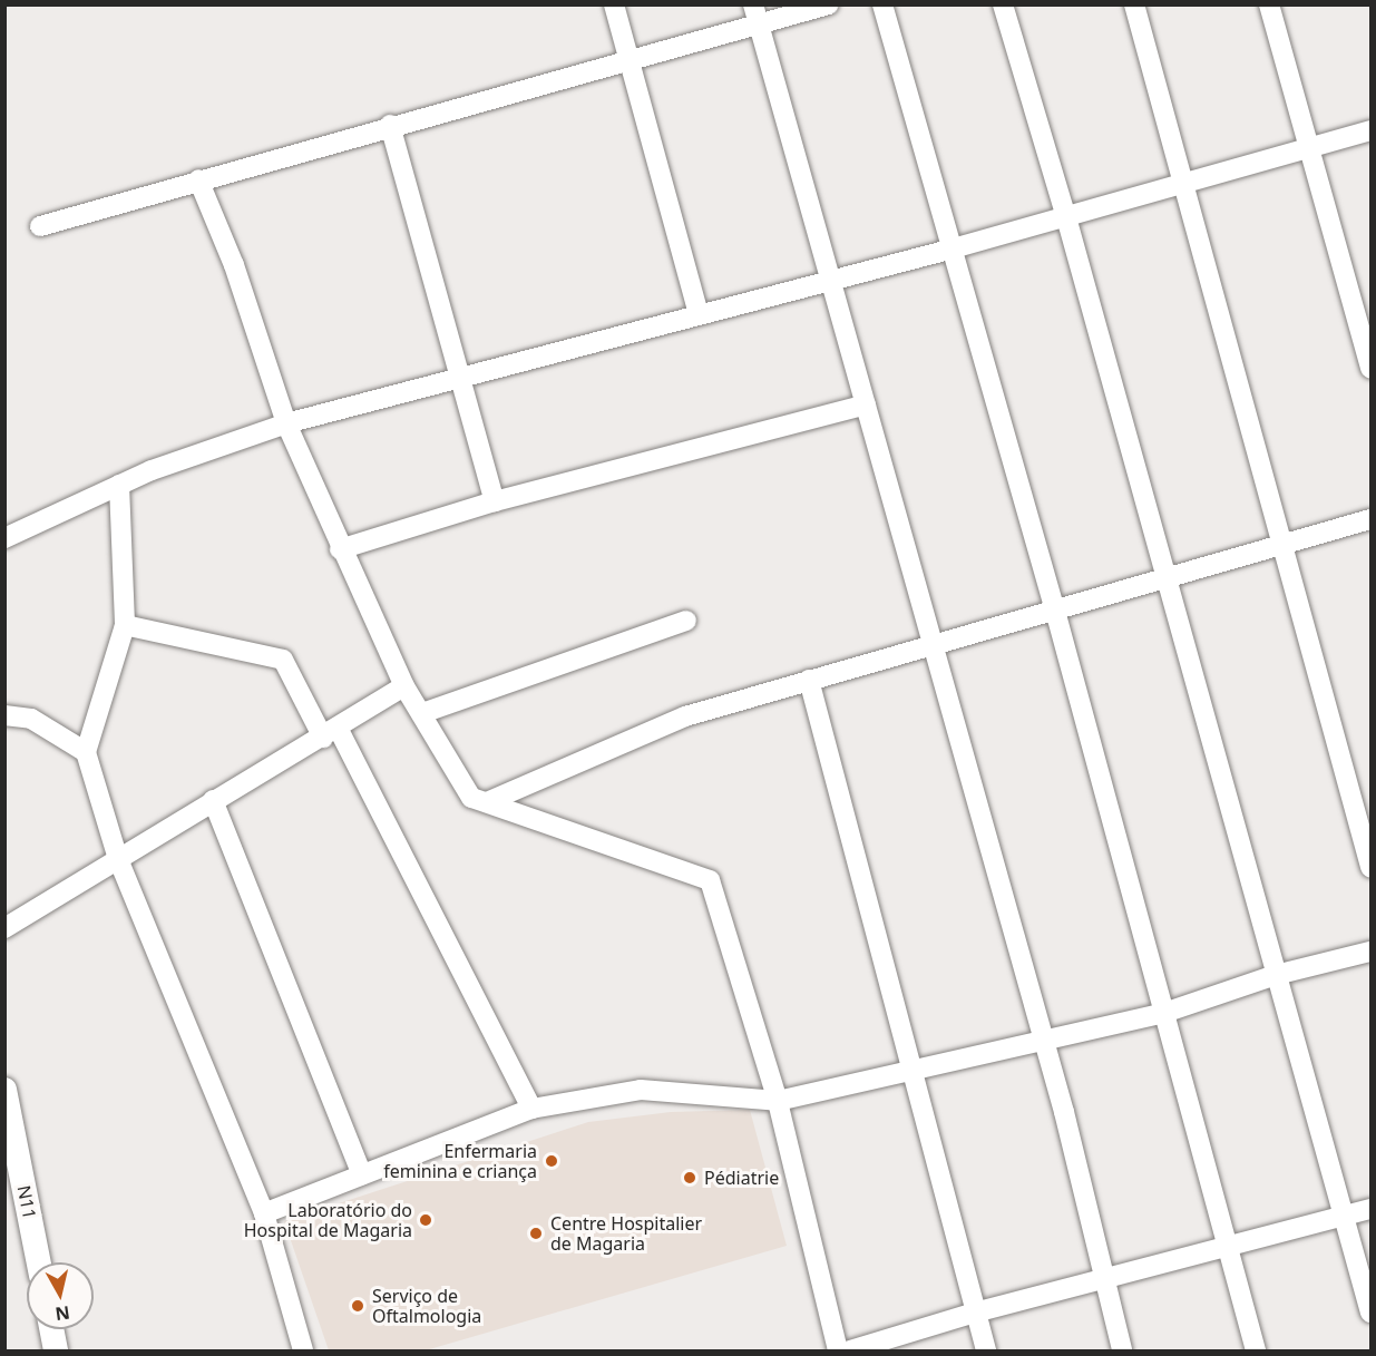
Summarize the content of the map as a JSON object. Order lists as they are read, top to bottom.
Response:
{
  "streets": {
    "main road": ["N11"]
  },
  "places": [
    "Enfermaria feminina e criança",
    "Pédiatrie",
    "Laboratório do Hospital de Magaria",
    "Centre Hospitalier de Magaria",
    "Serviço de Oftalmologia"
  ],
  "north": "bottom"
}
